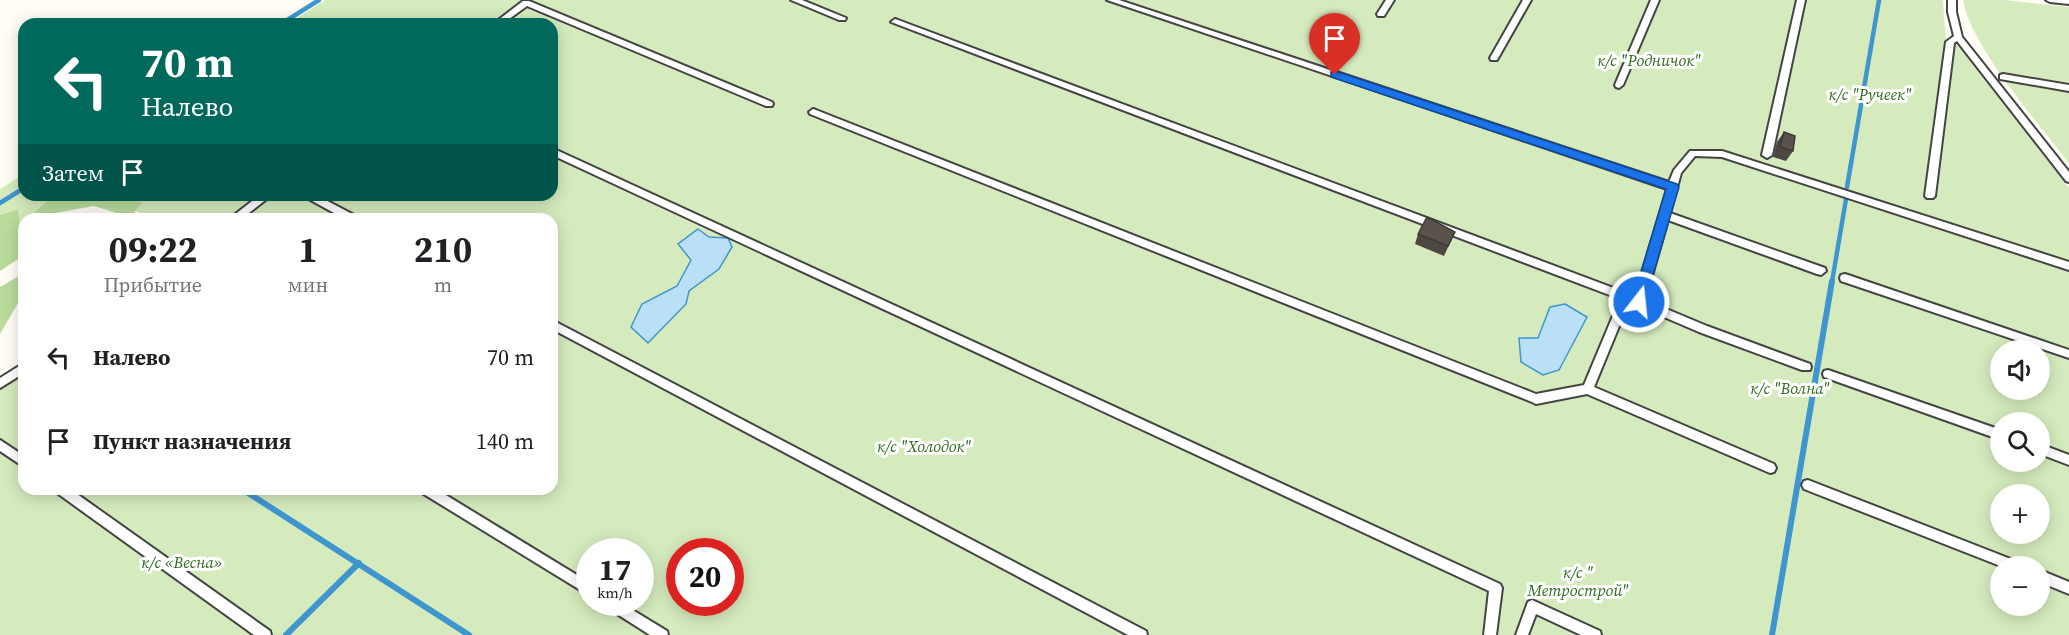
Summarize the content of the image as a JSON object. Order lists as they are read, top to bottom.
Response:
{
  "parks": [
    "к/с \"Родничок\"",
    "к/с \"Ручеек\"",
    "к/с \"Волна\"",
    "к/с \"Холодок\"",
    "к/с «Весна»",
    "к/с \" Метрострой\""
  ],
  "page": {
    "turn": ["70 m", "Налево"],
    "then": "Затем",
    "eta": [
      "09:22",
      "Прибытие",
      "1",
      "мин",
      "210",
      "m"
    ],
    "list": [
      {
        "name": "Налево",
        "value": "70 m"
      },
      {
        "name": "Пункт назначения",
        "value": "140 m"
      }
    ],
    "map_buttons": ["+", "−"],
    "speed": "17 km/h",
    "limit": "20"
  }
}
